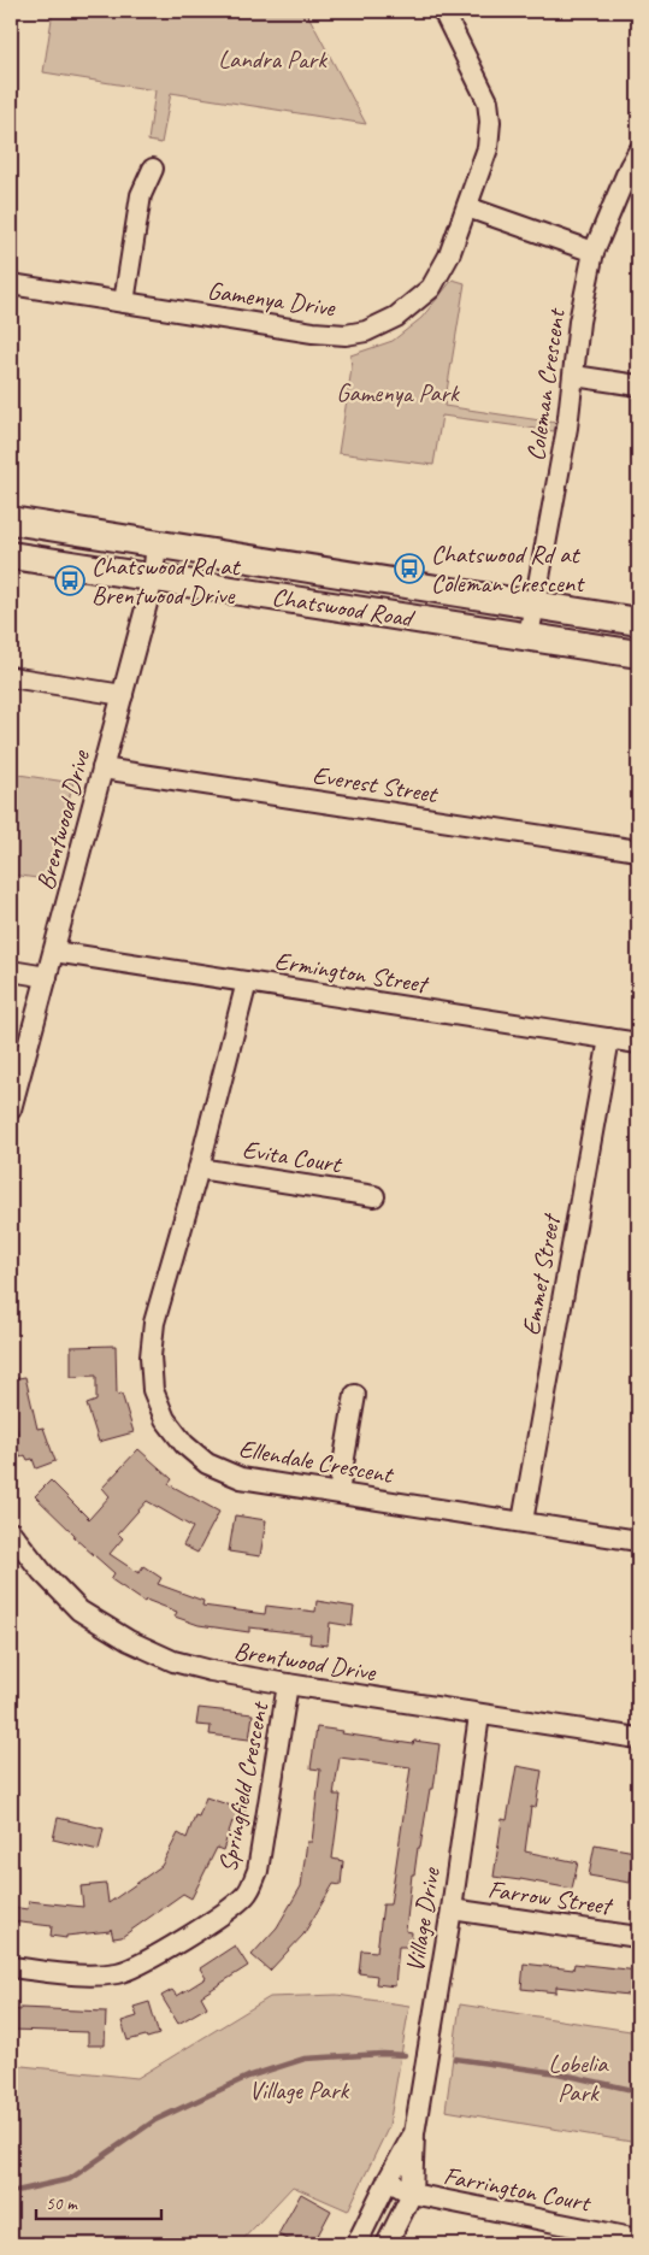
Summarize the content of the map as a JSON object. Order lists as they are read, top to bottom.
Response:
{
  "streets": {
    "main road": ["Chatswood Road"],
    "street": [
      "Gamenya Drive",
      "Coleman Crescent",
      "Everest Street",
      "Brentwood Drive",
      "Ermington Street",
      "Evita Court",
      "Emmet Street",
      "Ellendale Crescent",
      "Springfield Crescent",
      "Farrow Street",
      "Village Drive",
      "Farrington Court"
    ]
  },
  "crossings": [
    ["Coleman Crescent", "Chatswood Road"],
    ["Chatswood Road", "Brentwood Drive"],
    ["Everest Street", "Brentwood Drive"],
    ["Brentwood Drive", "Ermington Street"],
    ["Brentwood Drive", "Springfield Crescent"],
    ["Brentwood Drive", "Village Drive"],
    ["Ermington Street", "Emmet Street"],
    ["Ermington Street", "Ellendale Crescent"],
    ["Evita Court", "Ellendale Crescent"],
    ["Emmet Street", "Ellendale Crescent"],
    ["Farrow Street", "Village Drive"],
    ["Village Drive", "Farrington Court"]
  ],
  "parks": [
    "Landra Park",
    "Gamenya Park",
    "Lobelia Park",
    "Village Park"
  ],
  "places": {
    "bus stop": ["Chatswood Rd at Coleman Crescent", "Chatswood Rd at Brentwood Drive"]
  },
  "scale_bar": "50 m"
}
